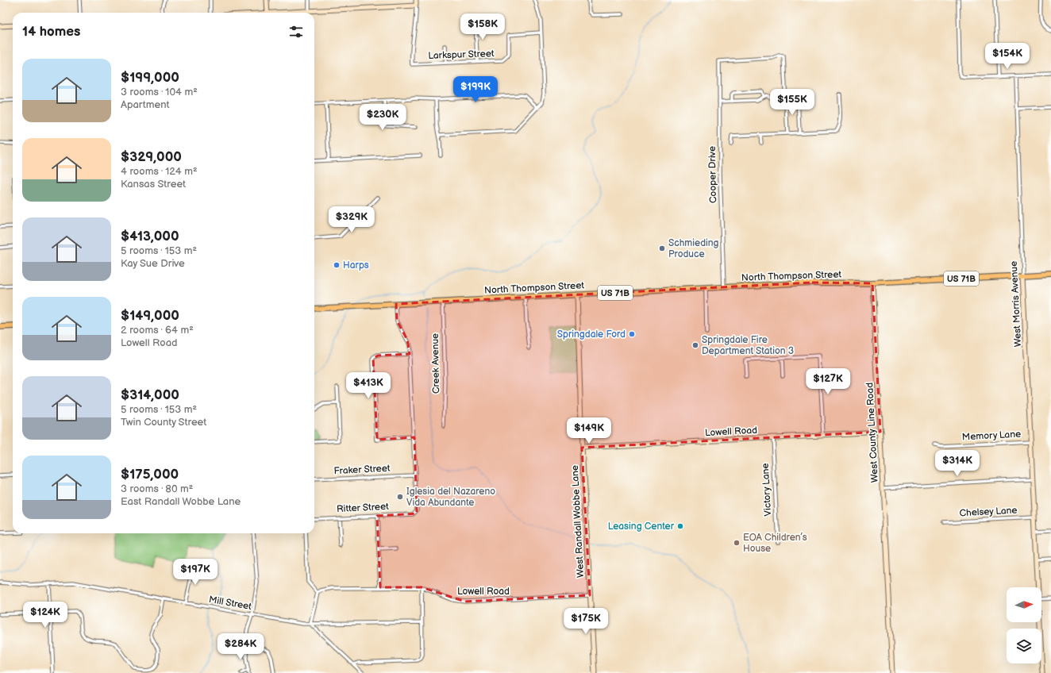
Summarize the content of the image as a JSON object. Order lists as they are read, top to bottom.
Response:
{
  "streets": {
    "main road": ["North Thompson Street", "US 71B"],
    "street": [
      "Larkspur Street",
      "Cooper Drive",
      "West Morris Avenue",
      "Creek Avenue",
      "Lowell Road",
      "West County Line Road",
      "Memory Lane",
      "Fraker Street",
      "Victory Lane",
      "Ritter Street",
      "Chelsey Lane",
      "West Randall Wobbe Lane",
      "Mill Street"
    ]
  },
  "crossings": [
    ["Cooper Drive", "North Thompson Street"],
    ["North Thompson Street", "US 71B"],
    ["North Thompson Street", "Creek Avenue"],
    ["North Thompson Street", "West County Line Road"],
    ["North Thompson Street", "West Randall Wobbe Lane"],
    ["US 71B", "West Morris Avenue"],
    ["US 71B", "West County Line Road"],
    ["West Morris Avenue", "Memory Lane"],
    ["West Morris Avenue", "Chelsey Lane"],
    ["Lowell Road", "West County Line Road"],
    ["Lowell Road", "Victory Lane"],
    ["Lowell Road", "West Randall Wobbe Lane"],
    ["Fraker Street", "Ritter Street"]
  ],
  "places": [
    "Schmieding Produce",
    "Harps",
    "Springdale Ford",
    "Springdale Fire Department Station 3",
    "Iglesia del Nazareno Vida Abundante",
    "Leasing Center",
    "EOA Children’s House"
  ],
  "north": "right",
  "page": {
    "heading": "14 homes",
    "price": [
      "$158K",
      "$154K",
      "$199K",
      "$155K",
      "$230K",
      "$329K",
      "$127K",
      "$413K",
      "$149K",
      "$314K",
      "$197K",
      "$124K",
      "$175K",
      "$284K"
    ],
    "list": [
      {
        "name": "$199,000",
        "note": "3 rooms · 104 m² · Apartment"
      },
      {
        "name": "$329,000",
        "note": "4 rooms · 124 m² · Kansas Street"
      },
      {
        "name": "$413,000",
        "note": "5 rooms · 153 m² · Kay Sue Drive"
      },
      {
        "name": "$149,000",
        "note": "2 rooms · 64 m² · Lowell Road"
      },
      {
        "name": "$314,000",
        "note": "5 rooms · 153 m² · Twin County Street"
      },
      {
        "name": "$175,000",
        "note": "3 rooms · 80 m² · East Randall Wobbe Lane"
      }
    ]
  }
}
